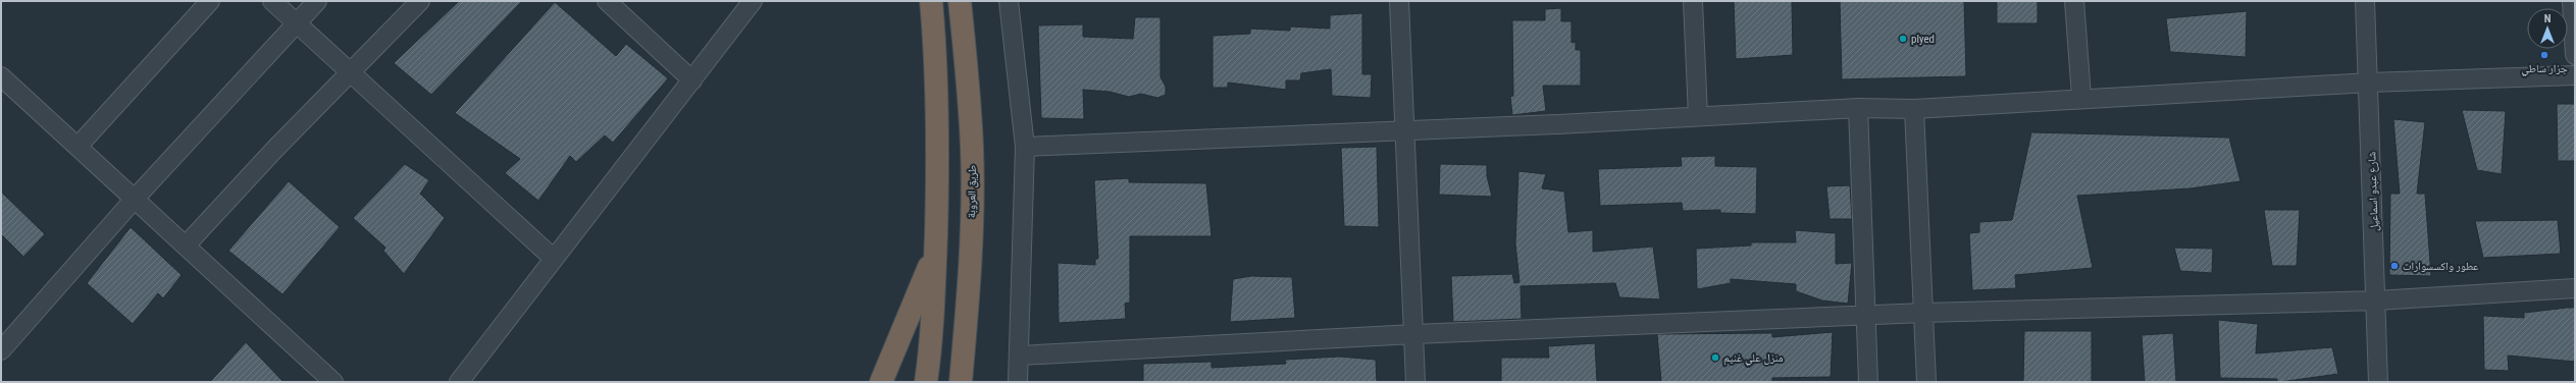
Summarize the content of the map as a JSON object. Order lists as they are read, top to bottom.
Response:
{
  "streets": {
    "highway": ["طريق العروبة"],
    "street": ["شارع عبدو اسماعيل"]
  },
  "places": [
    "plyed",
    "جزار ساطي",
    "عطور واكسسوارات",
    "منزل علي غنيم"
  ],
  "north": "top"
}
